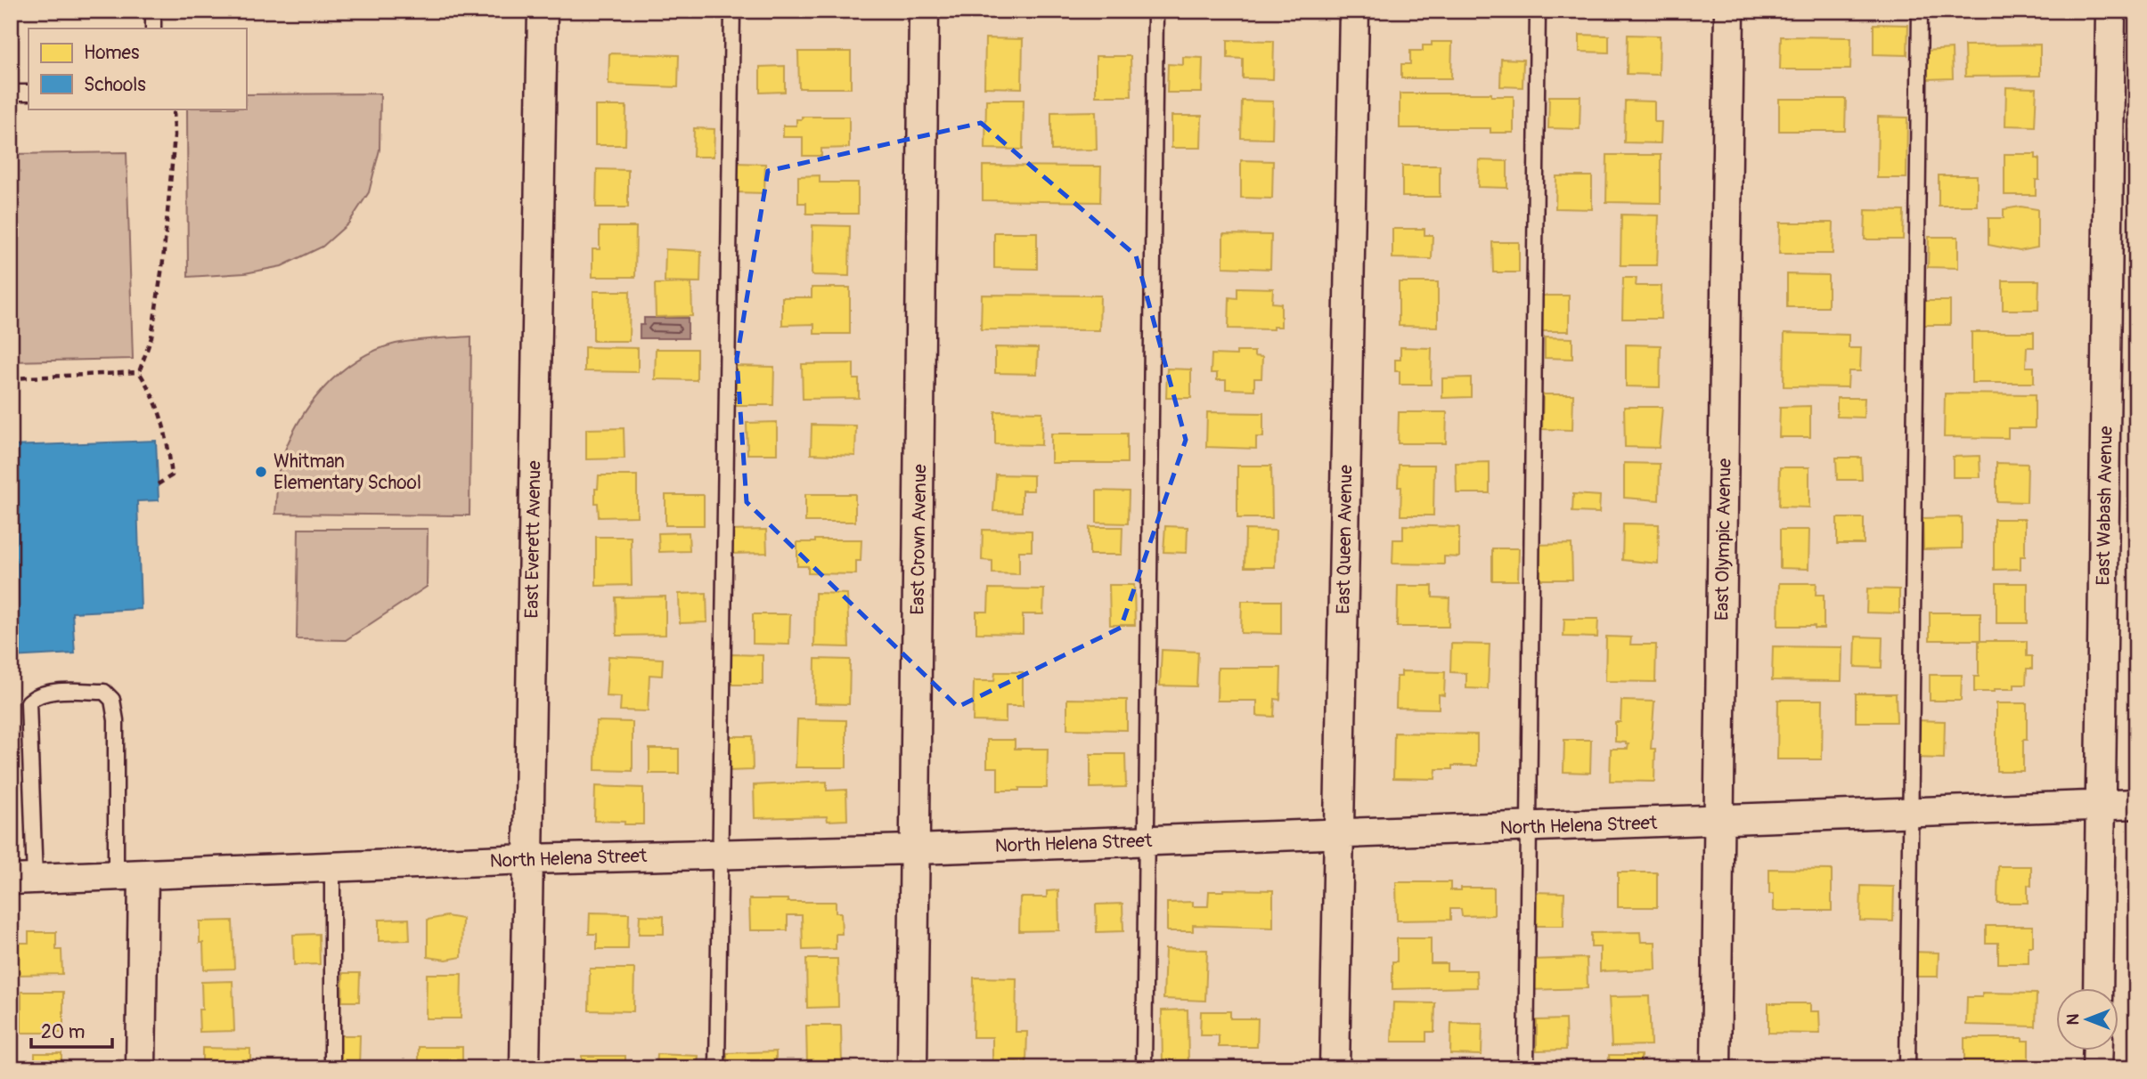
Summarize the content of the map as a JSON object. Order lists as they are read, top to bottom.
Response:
{
  "streets": {
    "street": [
      "East Wabash Avenue",
      "East Everett Avenue",
      "East Crown Avenue",
      "East Queen Avenue",
      "East Olympic Avenue",
      "North Helena Street"
    ]
  },
  "crossings": [
    ["East Wabash Avenue", "North Helena Street"],
    ["East Everett Avenue", "North Helena Street"],
    ["East Crown Avenue", "North Helena Street"],
    ["East Queen Avenue", "North Helena Street"],
    ["East Olympic Avenue", "North Helena Street"]
  ],
  "places": ["Whitman Elementary School"],
  "legend": ["Homes", "Schools"],
  "scale_bar": "20 m",
  "north": "left"
}
